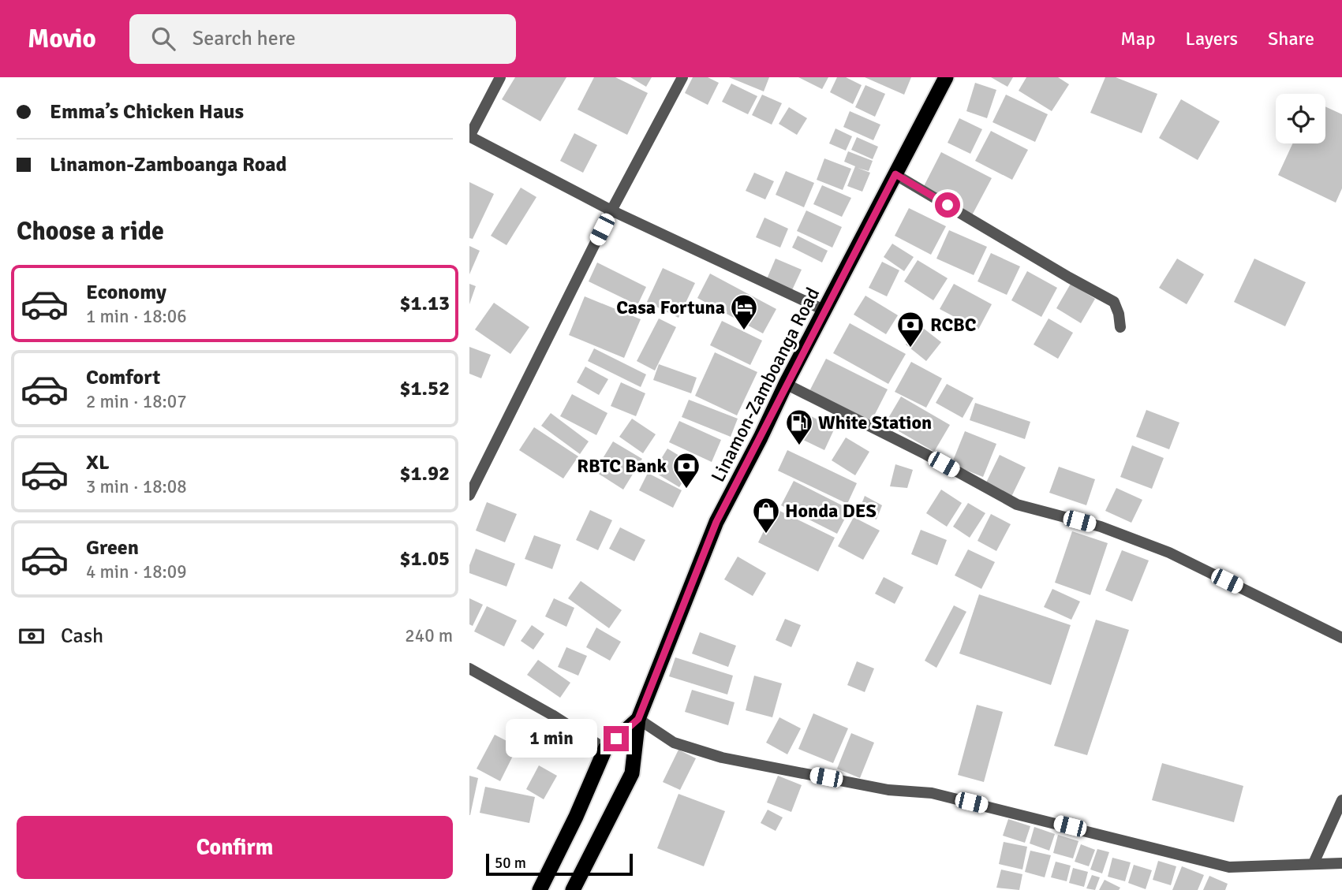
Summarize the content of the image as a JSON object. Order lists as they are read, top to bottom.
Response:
{
  "streets": {
    "highway": ["Linamon-Zamboanga Road"]
  },
  "places": {
    "hotel": ["Casa Fortuna"],
    "bank": ["RCBC", "RBTC Bank"],
    "fuel station": ["White Station"],
    "shop": ["Honda DES"]
  },
  "scale_bar": "50 m",
  "page": {
    "header": "Movio",
    "search": "Search here",
    "nav": ["Map", "Layers", "Share"],
    "banner": ["Emma’s Chicken Haus", "Linamon-Zamboanga Road"],
    "heading": "Choose a ride",
    "list": [
      {
        "name": "Economy",
        "note": "1 min · 18:06",
        "value": "$1.13"
      },
      {
        "name": "Comfort",
        "note": "2 min · 18:07",
        "value": "$1.52"
      },
      {
        "name": "XL",
        "note": "3 min · 18:08",
        "value": "$1.92"
      },
      {
        "name": "Green",
        "note": "4 min · 18:09",
        "value": "$1.05"
      }
    ],
    "pay": ["Cash", "240 m"],
    "bubble": "1 min",
    "buttons": "Confirm",
    "scale": "50 m"
  }
}
